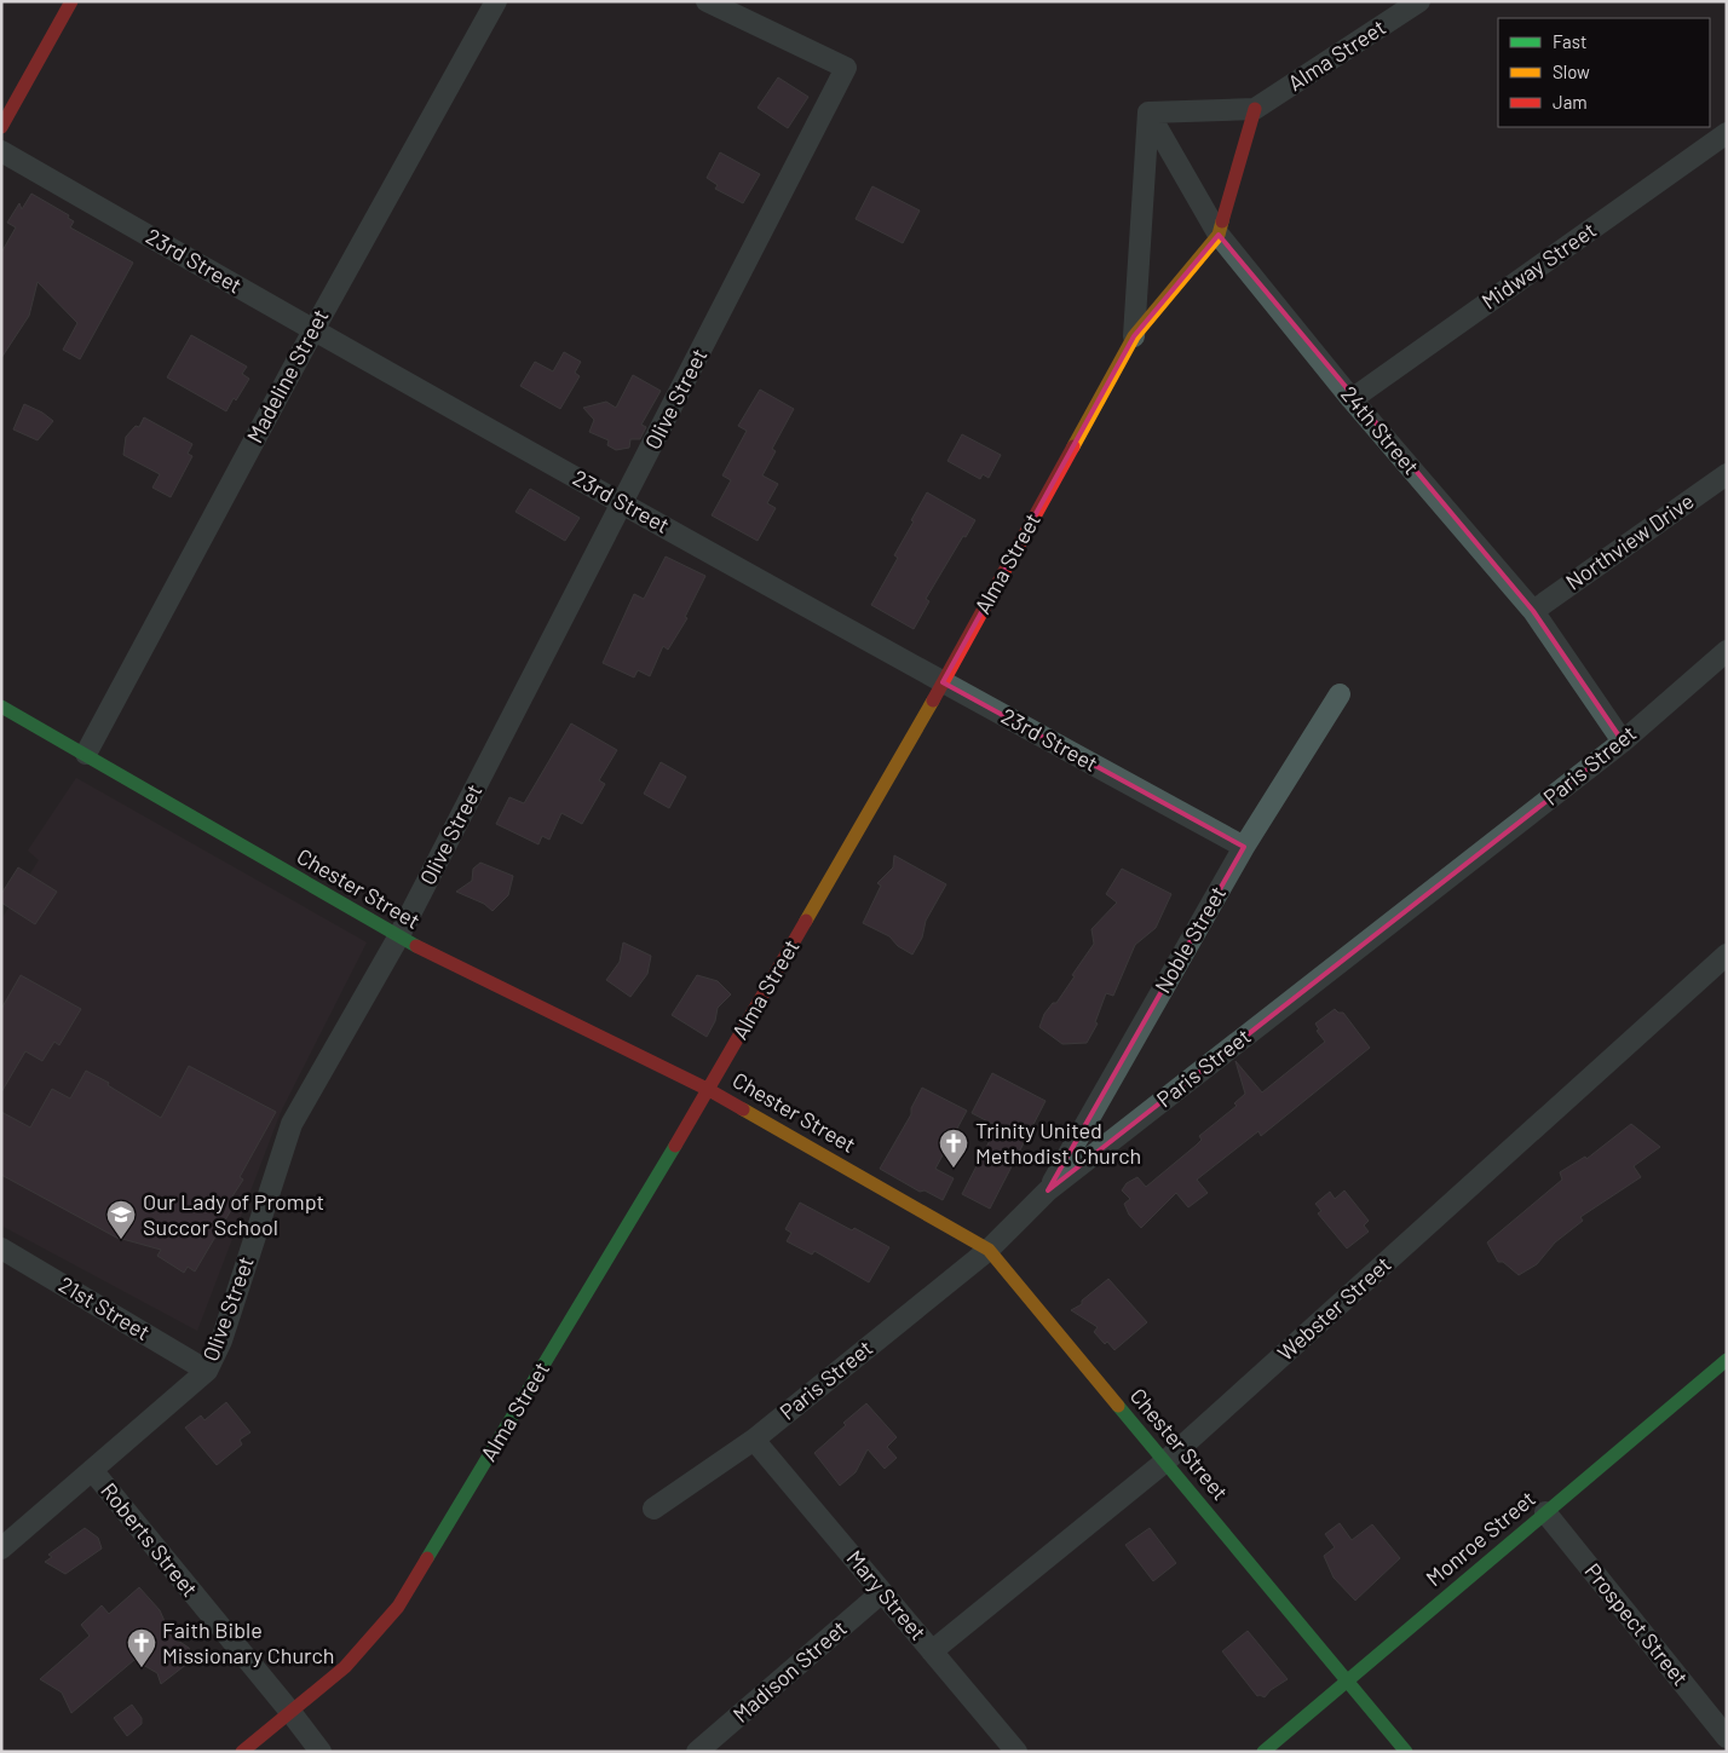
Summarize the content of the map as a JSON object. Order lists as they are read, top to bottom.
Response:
{
  "streets": {
    "street": [
      "Alma Street",
      "23rd Street",
      "Midway Street",
      "Madeline Street",
      "Olive Street",
      "24th Street",
      "Northview Drive",
      "Paris Street",
      "Chester Street",
      "Noble Street",
      "21st Street",
      "Webster Street",
      "Monroe Street",
      "Roberts Street",
      "Mary Street",
      "Prospect Street",
      "Madison Street"
    ]
  },
  "crossings": [
    ["Alma Street", "23rd Street"],
    ["Alma Street", "24th Street"],
    ["Alma Street", "Chester Street"],
    ["Alma Street", "Roberts Street"],
    ["23rd Street", "Madeline Street"],
    ["23rd Street", "Olive Street"],
    ["23rd Street", "Noble Street"],
    ["Midway Street", "24th Street"],
    ["Madeline Street", "Chester Street"],
    ["Olive Street", "Chester Street"],
    ["Olive Street", "21st Street"],
    ["Olive Street", "Roberts Street"],
    ["24th Street", "Northview Drive"],
    ["24th Street", "Paris Street"],
    ["Paris Street", "Chester Street"],
    ["Paris Street", "Noble Street"],
    ["Paris Street", "Mary Street"],
    ["Chester Street", "Webster Street"],
    ["Chester Street", "Monroe Street"],
    ["Webster Street", "Mary Street"],
    ["Monroe Street", "Prospect Street"],
    ["Mary Street", "Madison Street"]
  ],
  "places": {
    "church": ["Trinity United Methodist Church", "Faith Bible Missionary Church"],
    "school or university": ["Our Lady of Prompt Succor School"]
  },
  "legend": ["Fast", "Slow", "Jam"]
}
